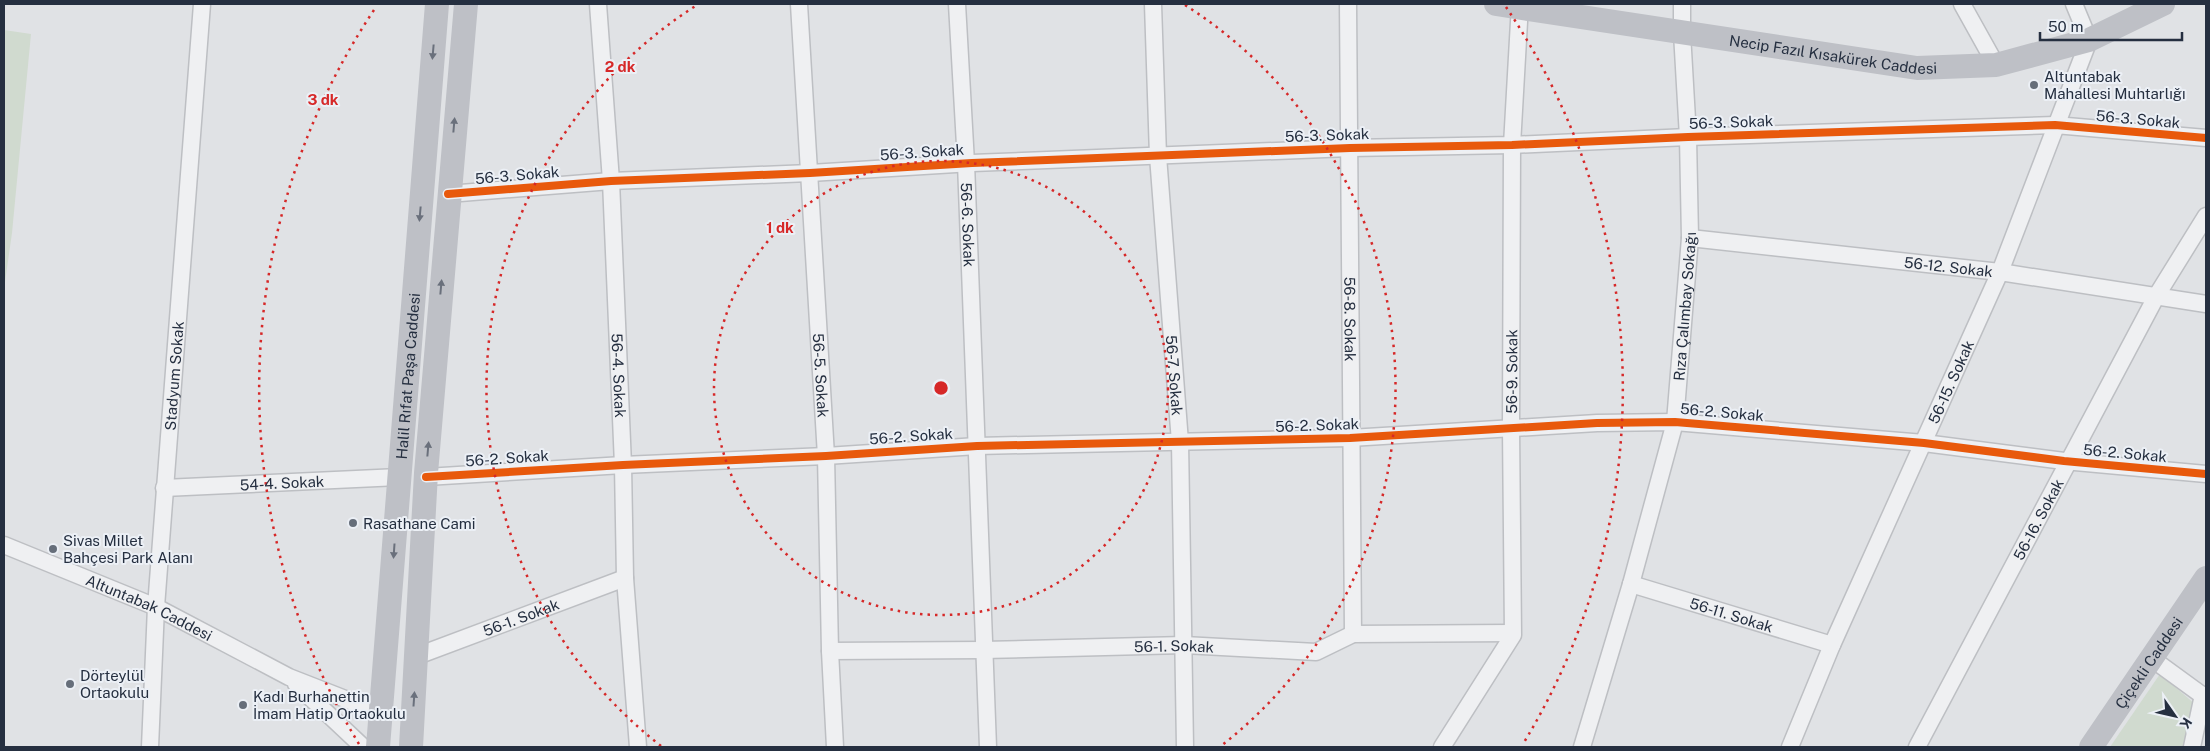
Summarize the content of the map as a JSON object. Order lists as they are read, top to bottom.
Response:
{
  "streets": {
    "main road": ["Necip Fazıl Kısakürek Caddesi", "Halil Rıfat Paşa Caddesi", "Çiçekli Caddesi"],
    "street": [
      "56-3. Sokak",
      "56-6. Sokak",
      "56-12. Sokak",
      "Rıza Çalımbay Sokağı",
      "56-8. Sokak",
      "56-9. Sokak",
      "Stadyum Sokak",
      "56-4. Sokak",
      "56-5. Sokak",
      "56-7. Sokak",
      "56-15. Sokak",
      "56-2. Sokak",
      "54-4. Sokak",
      "56-16. Sokak",
      "Altuntabak Caddesi",
      "56-11. Sokak",
      "56-1. Sokak"
    ]
  },
  "crossings": [
    ["Necip Fazıl Kısakürek Caddesi", "Rıza Çalımbay Sokağı"],
    ["Necip Fazıl Kısakürek Caddesi", "56-9. Sokak"],
    ["Necip Fazıl Kısakürek Caddesi", "56-15. Sokak"],
    ["56-3. Sokak", "56-6. Sokak"],
    ["56-3. Sokak", "Rıza Çalımbay Sokağı"],
    ["56-3. Sokak", "56-8. Sokak"],
    ["56-3. Sokak", "56-9. Sokak"],
    ["56-3. Sokak", "Halil Rıfat Paşa Caddesi"],
    ["56-3. Sokak", "56-4. Sokak"],
    ["56-3. Sokak", "56-5. Sokak"],
    ["56-3. Sokak", "56-7. Sokak"],
    ["56-3. Sokak", "56-15. Sokak"],
    ["56-6. Sokak", "56-2. Sokak"],
    ["56-6. Sokak", "56-1. Sokak"],
    ["56-12. Sokak", "Rıza Çalımbay Sokağı"],
    ["56-12. Sokak", "56-15. Sokak"],
    ["56-12. Sokak", "56-16. Sokak"],
    ["Rıza Çalımbay Sokağı", "56-2. Sokak"],
    ["Rıza Çalımbay Sokağı", "56-11. Sokak"],
    ["56-8. Sokak", "56-2. Sokak"],
    ["56-8. Sokak", "56-1. Sokak"],
    ["56-9. Sokak", "56-2. Sokak"],
    ["56-9. Sokak", "56-1. Sokak"],
    ["Stadyum Sokak", "54-4. Sokak"],
    ["Stadyum Sokak", "Altuntabak Caddesi"],
    ["Halil Rıfat Paşa Caddesi", "56-2. Sokak"],
    ["Halil Rıfat Paşa Caddesi", "54-4. Sokak"],
    ["Halil Rıfat Paşa Caddesi", "Altuntabak Caddesi"],
    ["Halil Rıfat Paşa Caddesi", "56-1. Sokak"],
    ["56-4. Sokak", "56-2. Sokak"],
    ["56-4. Sokak", "56-1. Sokak"],
    ["56-5. Sokak", "56-2. Sokak"],
    ["56-5. Sokak", "56-1. Sokak"],
    ["56-7. Sokak", "56-2. Sokak"],
    ["56-7. Sokak", "56-1. Sokak"],
    ["56-15. Sokak", "56-2. Sokak"],
    ["56-15. Sokak", "56-11. Sokak"],
    ["56-2. Sokak", "56-16. Sokak"]
  ],
  "places": [
    "Altuntabak Mahallesi Muhtarlığı",
    "Rasathane Cami",
    "Sivas Millet Bahçesi Park Alanı",
    "Dörteylül Ortaokulu",
    "Kadı Burhanettin İmam Hatip Ortaokulu"
  ],
  "scale_bar": "50 m",
  "north": "bottom right",
  "rings": ["2 dk", "3 dk", "1 dk"]
}
